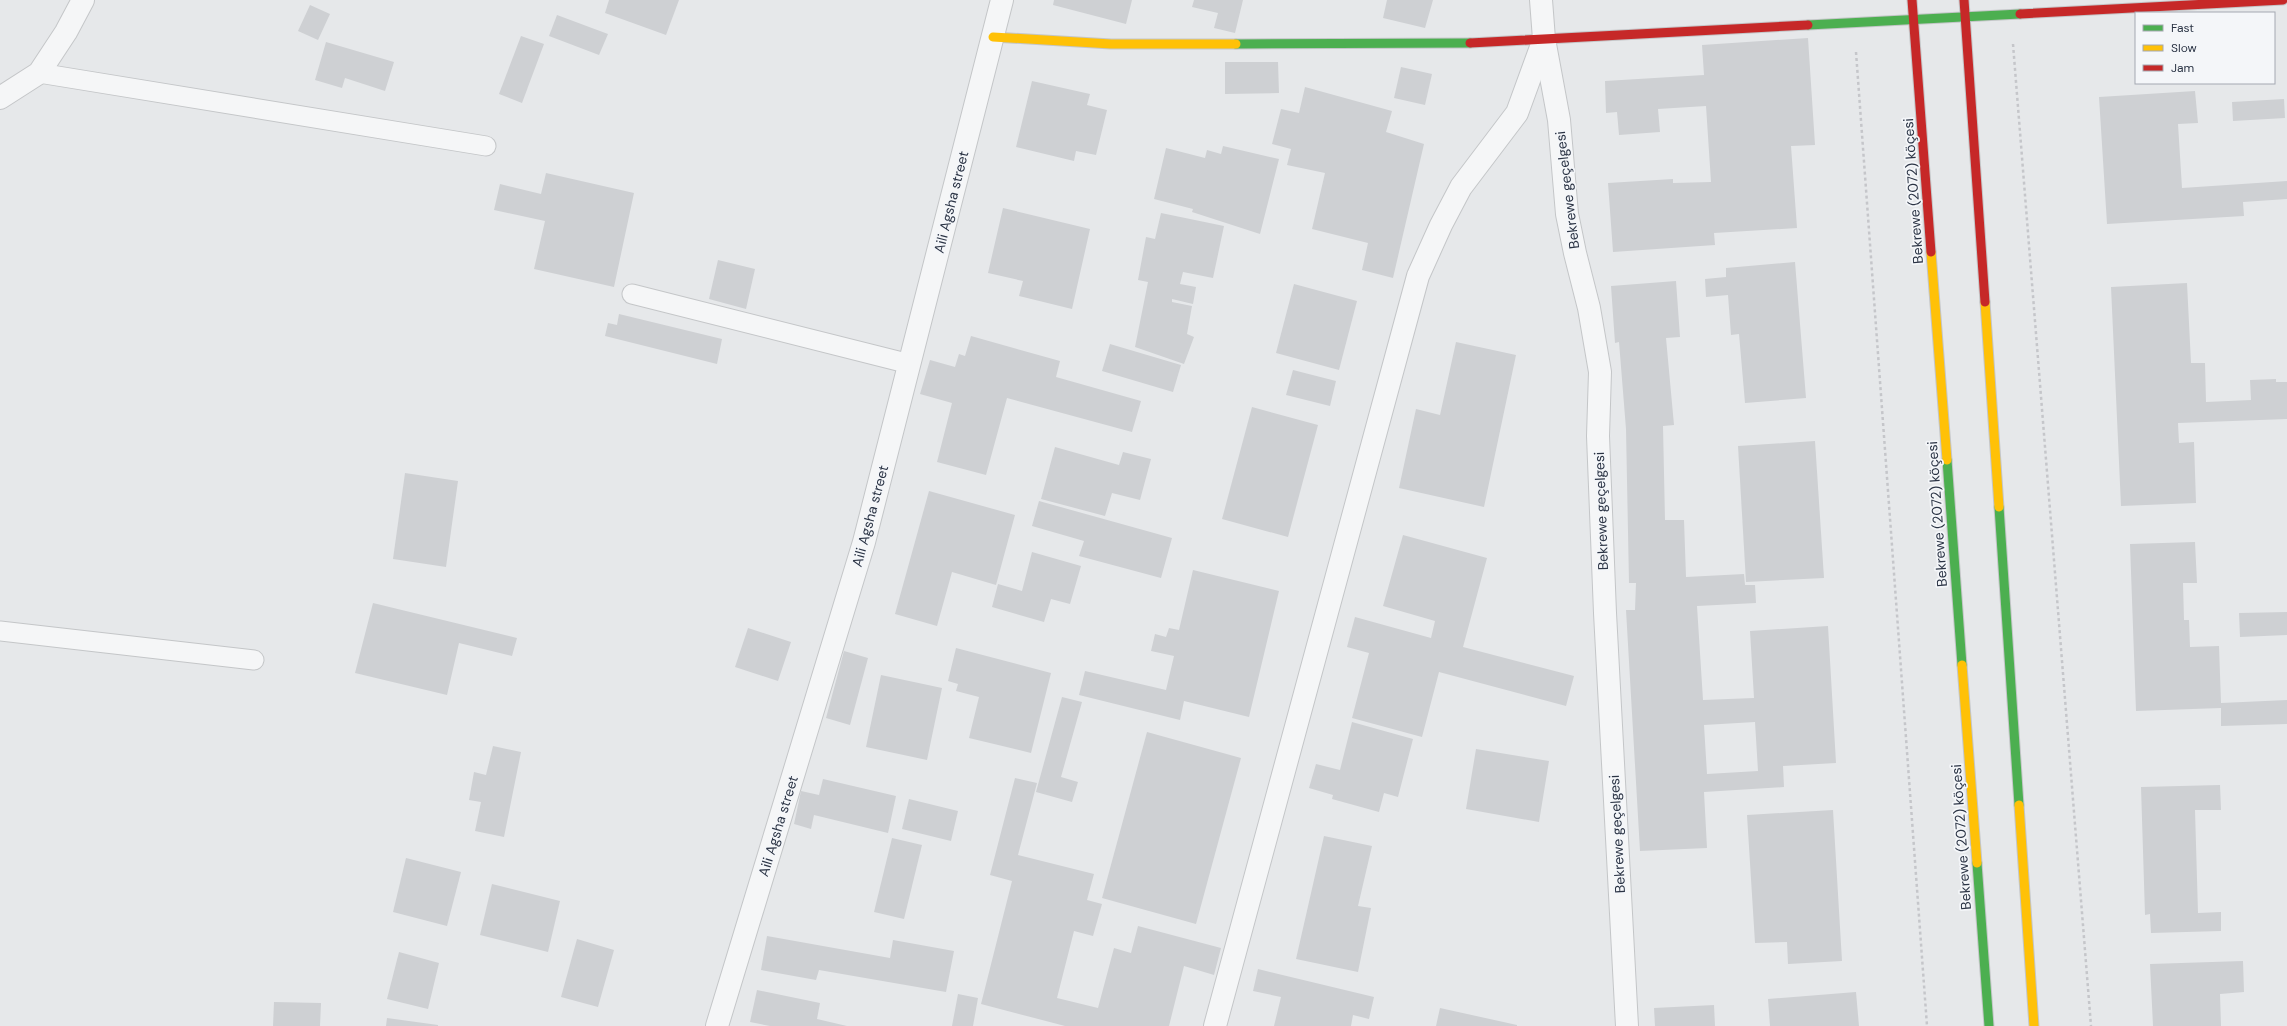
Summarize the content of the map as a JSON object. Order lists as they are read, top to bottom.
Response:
{
  "streets": {
    "main road": ["Bekrewe (2072) köçesi"],
    "street": ["Bekrewe geçelgesi", "Aili Agsha street"]
  },
  "legend": ["Fast", "Slow", "Jam"]
}
